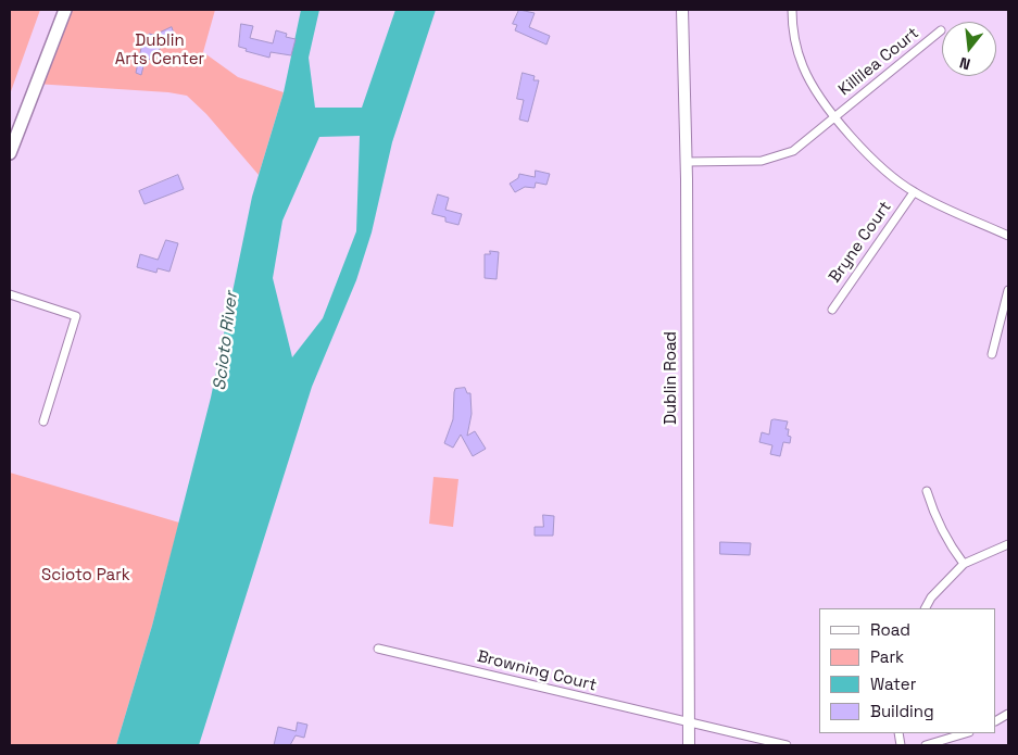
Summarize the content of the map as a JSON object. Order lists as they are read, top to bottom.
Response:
{
  "streets": {
    "main road": ["Dublin Road"],
    "street": ["Killilea Court", "Bryne Court", "Browning Court"]
  },
  "crossings": [
    ["Killilea Court", "Dublin Road"],
    ["Dublin Road", "Browning Court"]
  ],
  "water": ["Scioto River"],
  "parks": ["Dublin Arts Center", "Scioto Park"],
  "legend": [
    "Road",
    "Park",
    "Water",
    "Building"
  ],
  "north": "bottom"
}
